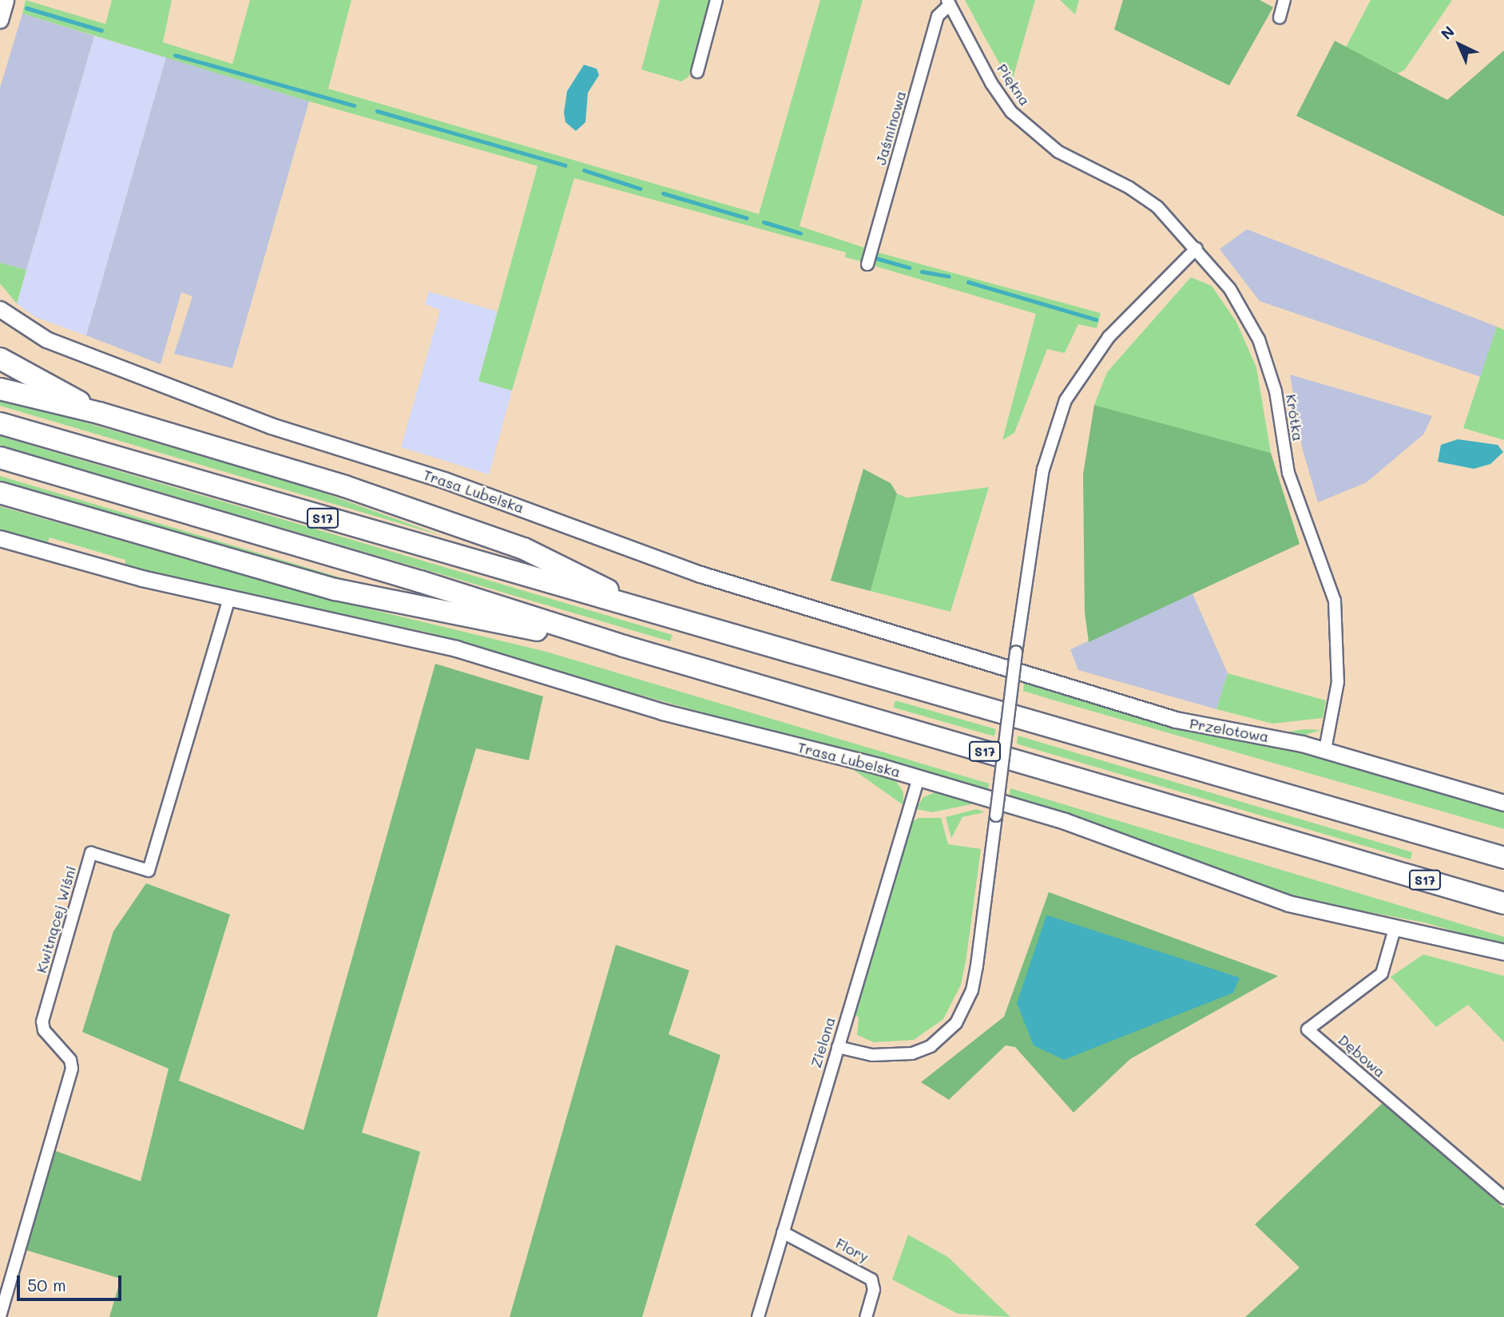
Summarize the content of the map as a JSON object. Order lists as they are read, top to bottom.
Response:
{
  "streets": {
    "highway": ["S17"],
    "street": [
      "Piękna",
      "Jaśminowa",
      "Krótka",
      "Trasa Lubelska",
      "Przelotowa",
      "Kwitnącej Wiśni",
      "Zielona",
      "Dębowa",
      "Flory"
    ]
  },
  "crossings": [
    ["Piękna", "Jaśminowa"],
    ["Piękna", "Krótka"],
    ["Krótka", "Przelotowa"],
    ["Trasa Lubelska", "Przelotowa"],
    ["Trasa Lubelska", "Kwitnącej Wiśni"],
    ["Trasa Lubelska", "Zielona"],
    ["Trasa Lubelska", "Dębowa"],
    ["Zielona", "Flory"]
  ],
  "scale_bar": "50 m",
  "north": "top left"
}
